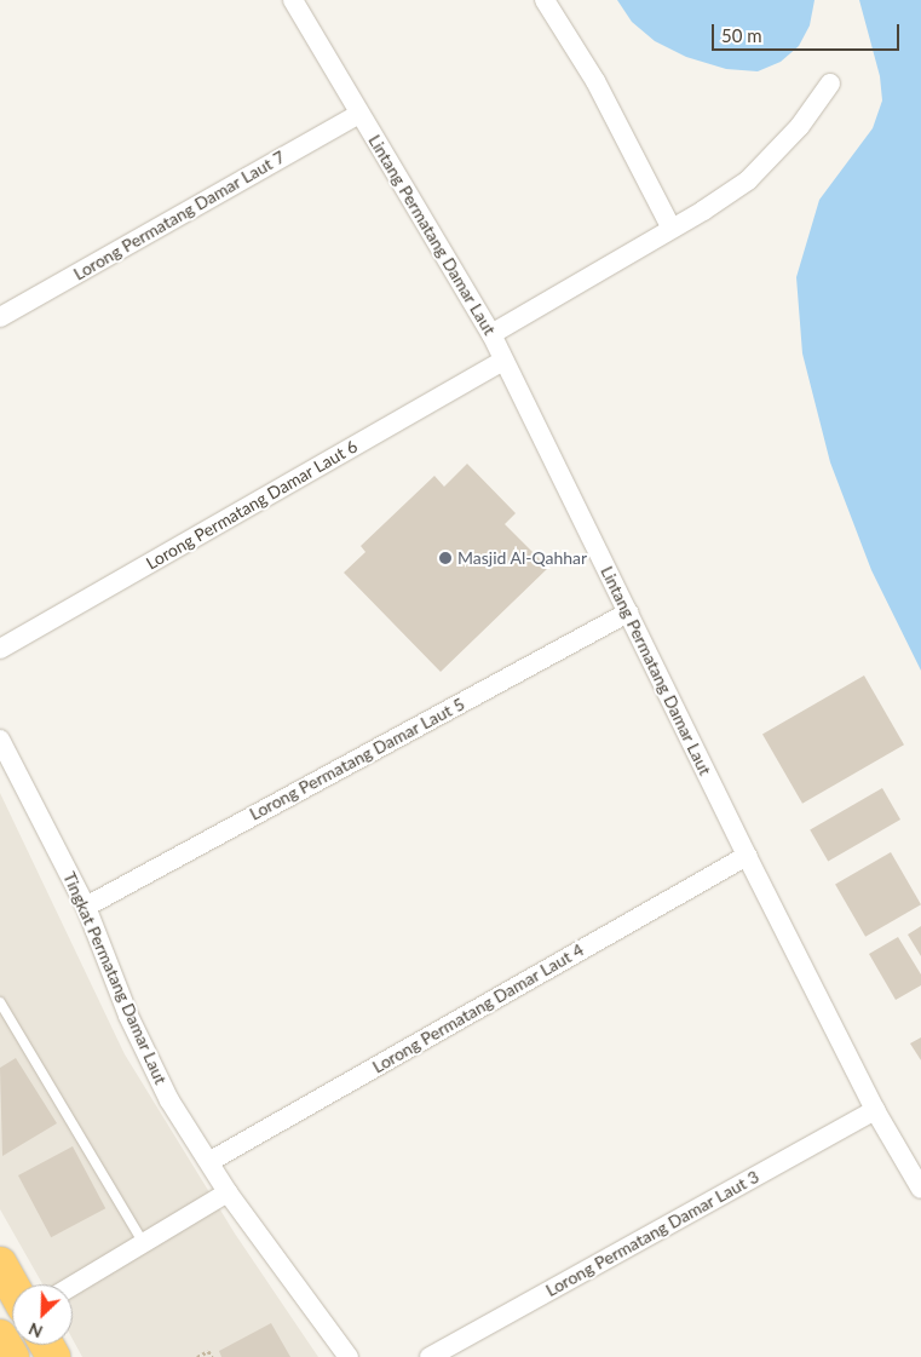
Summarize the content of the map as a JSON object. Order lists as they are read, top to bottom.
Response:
{
  "streets": {
    "street": [
      "Lorong Permatang Damar Laut 7",
      "Lintang Permatang Damar Laut",
      "Lorong Permatang Damar Laut 6",
      "Lorong Permatang Damar Laut 5",
      "Tingkat Permatang Damar Laut",
      "Lorong Permatang Damar Laut 4",
      "Lorong Permatang Damar Laut 3"
    ]
  },
  "crossings": [
    ["Lorong Permatang Damar Laut 7", "Lintang Permatang Damar Laut"],
    ["Lintang Permatang Damar Laut", "Lorong Permatang Damar Laut 6"],
    ["Lintang Permatang Damar Laut", "Lorong Permatang Damar Laut 5"],
    ["Lintang Permatang Damar Laut", "Lorong Permatang Damar Laut 4"],
    ["Lintang Permatang Damar Laut", "Lorong Permatang Damar Laut 3"],
    ["Lorong Permatang Damar Laut 5", "Tingkat Permatang Damar Laut"],
    ["Tingkat Permatang Damar Laut", "Lorong Permatang Damar Laut 4"]
  ],
  "places": ["Masjid Al-Qahhar"],
  "scale_bar": "50 m",
  "north": "bottom left"
}
